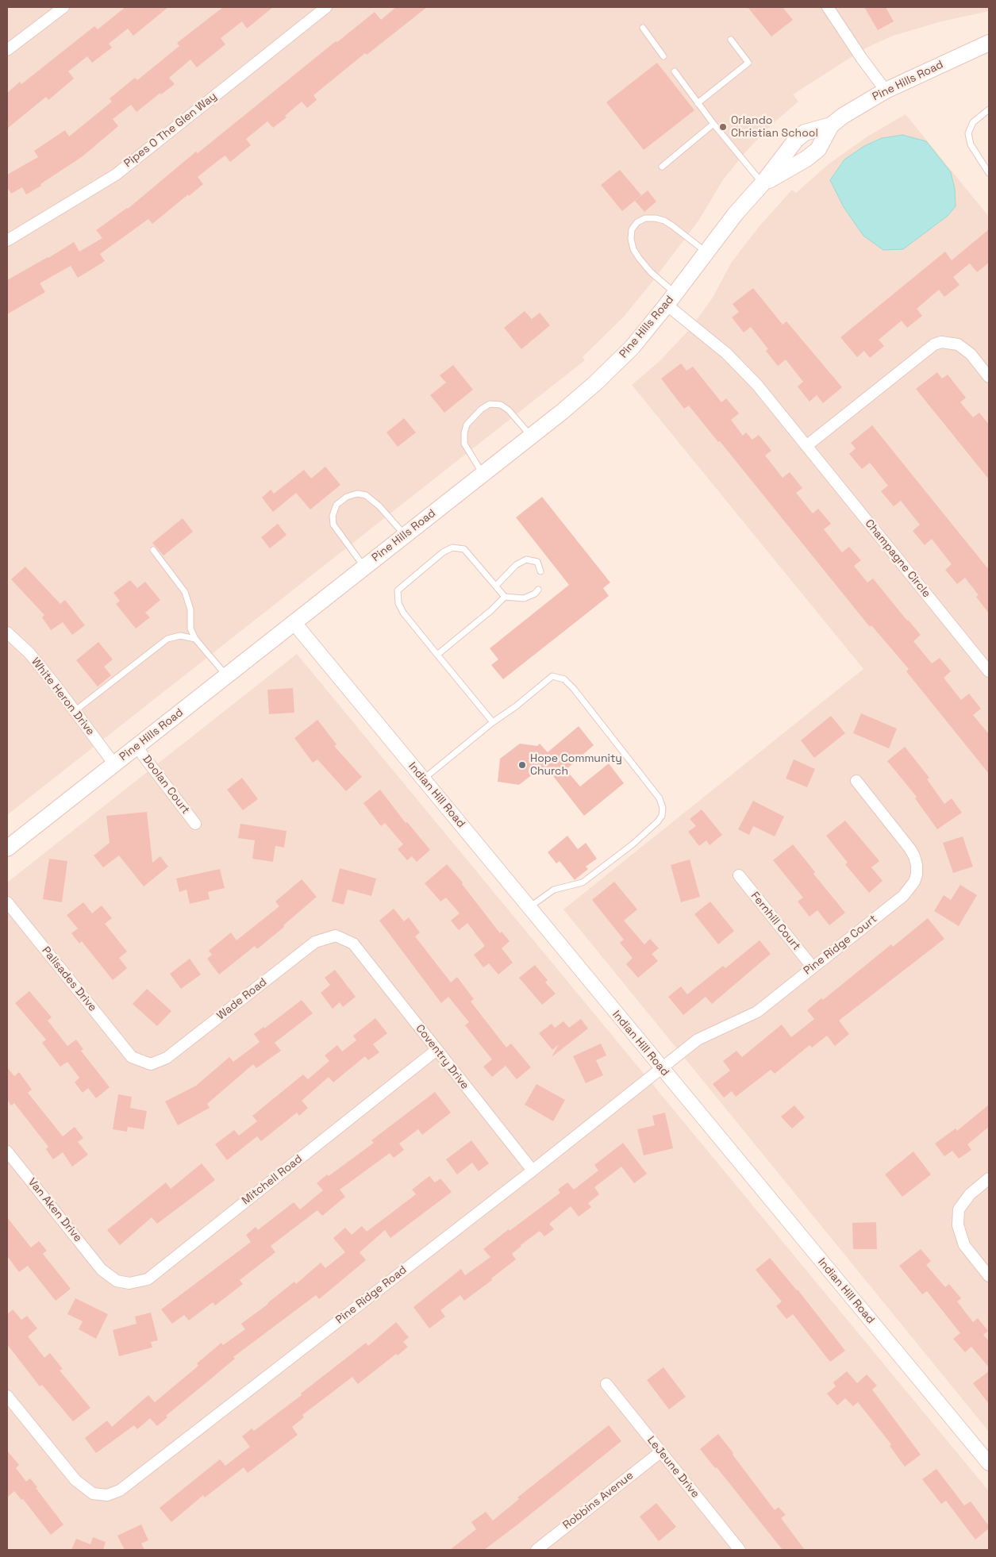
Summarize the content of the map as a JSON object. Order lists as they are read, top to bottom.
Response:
{
  "streets": {
    "main road": ["Pine Hills Road"],
    "street": [
      "Pipes O The Glen Way",
      "Champagne Circle",
      "White Heron Drive",
      "Doolan Court",
      "Indian Hill Road",
      "Fernhill Court",
      "Pine Ridge Court",
      "Palisades Drive",
      "Wade Road",
      "Coventry Drive",
      "Mitchell Road",
      "Van Aken Drive",
      "Pine Ridge Road",
      "LeJeune Drive",
      "Robbins Avenue"
    ]
  },
  "crossings": [
    ["Pine Hills Road", "Champagne Circle"],
    ["Pine Hills Road", "White Heron Drive"],
    ["Pine Hills Road", "Doolan Court"],
    ["Pine Hills Road", "Indian Hill Road"],
    ["Indian Hill Road", "Pine Ridge Court"],
    ["Indian Hill Road", "Pine Ridge Road"],
    ["Fernhill Court", "Pine Ridge Court"],
    ["Pine Ridge Court", "Pine Ridge Road"],
    ["Palisades Drive", "Wade Road"],
    ["Wade Road", "Coventry Drive"],
    ["Coventry Drive", "Mitchell Road"],
    ["Coventry Drive", "Pine Ridge Road"],
    ["Mitchell Road", "Van Aken Drive"],
    ["LeJeune Drive", "Robbins Avenue"]
  ],
  "places": ["Orlando Christian School", "Hope Community Church"]
}
